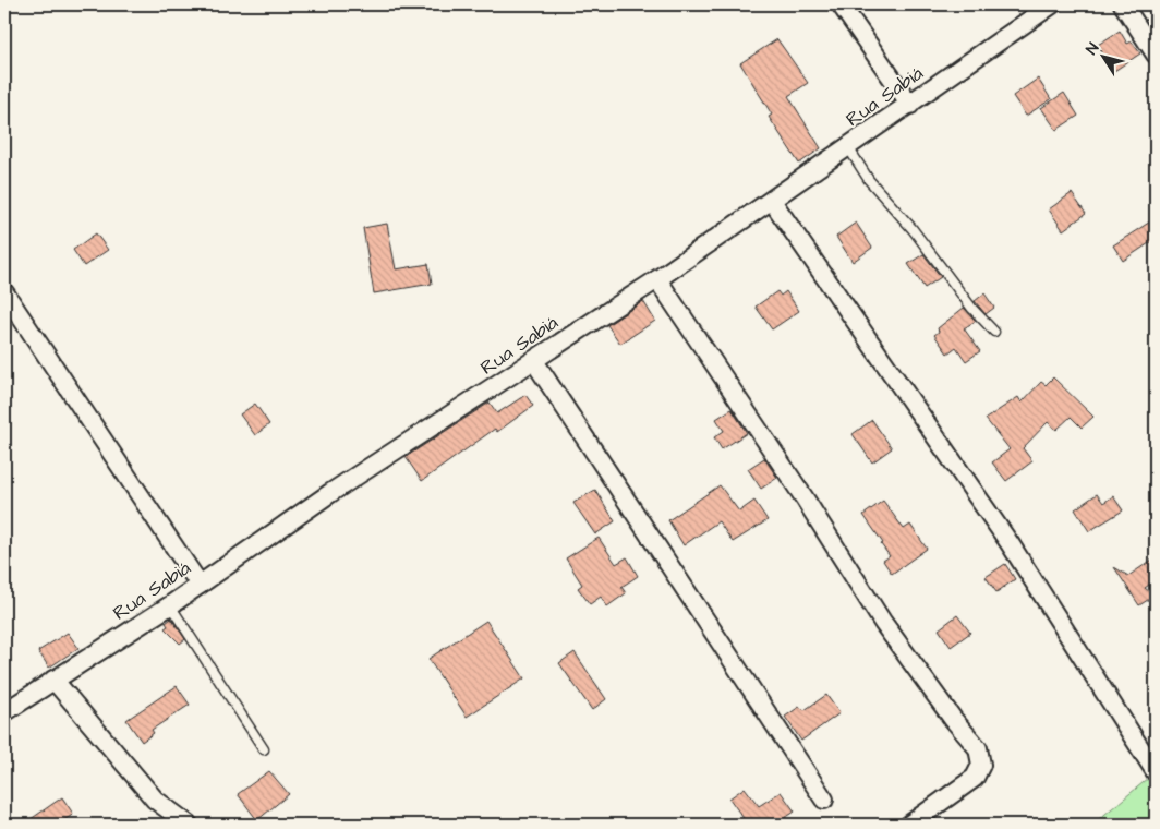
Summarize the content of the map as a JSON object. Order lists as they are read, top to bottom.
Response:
{
  "streets": {
    "street": ["Rua Sabiá"]
  },
  "north": "top left"
}
